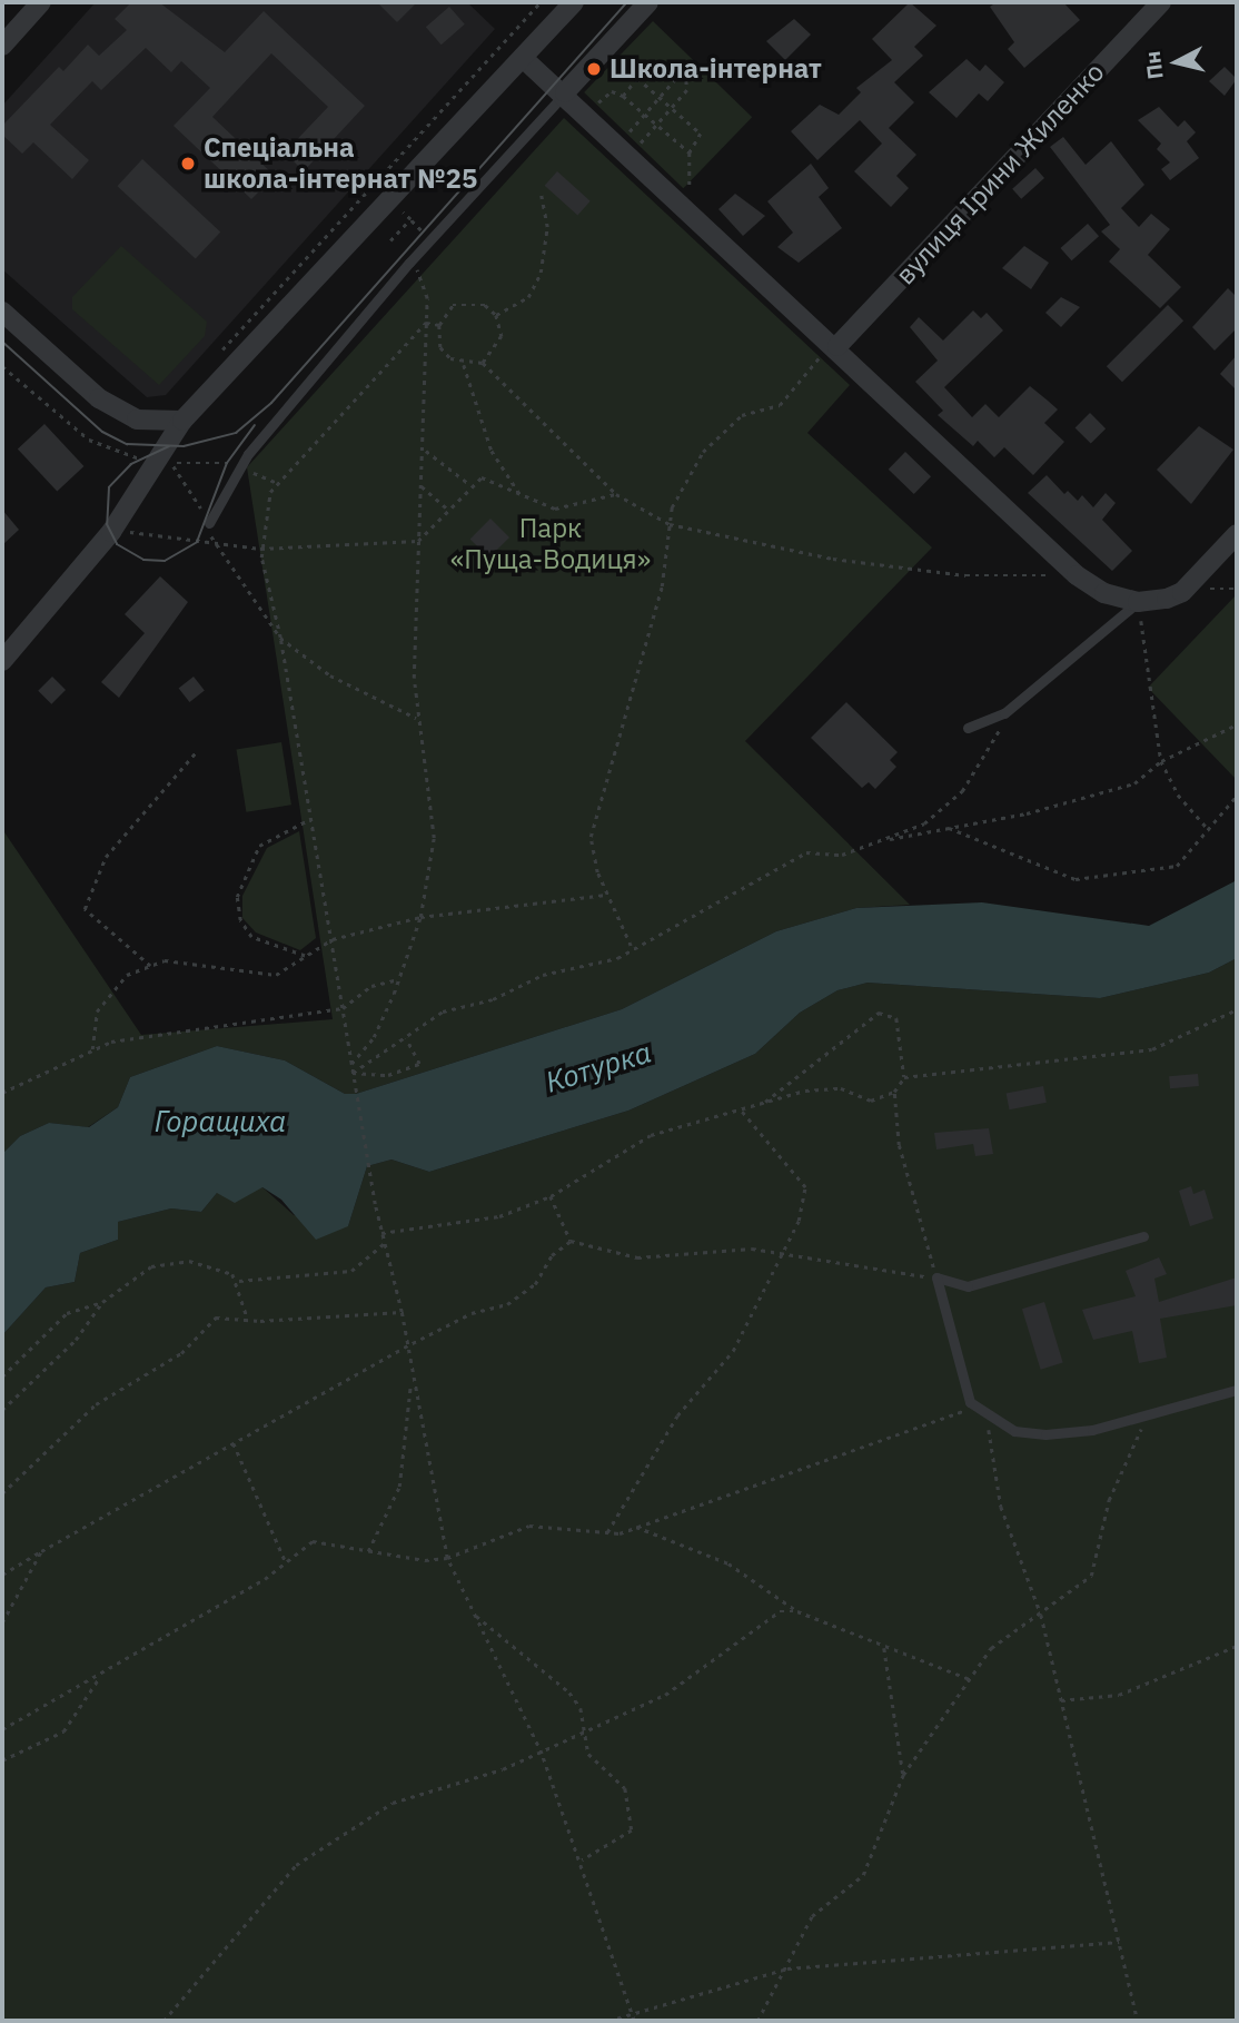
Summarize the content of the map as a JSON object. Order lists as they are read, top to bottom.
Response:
{
  "streets": {
    "street": ["вулиця Ірини Жиленко"]
  },
  "water": ["Котурка", "Горащиха"],
  "parks": ["Парк «Пуща-Водиця»"],
  "places": ["Школа-інтернат", "Спеціальна школа-інтернат №25"],
  "north": "left"
}
